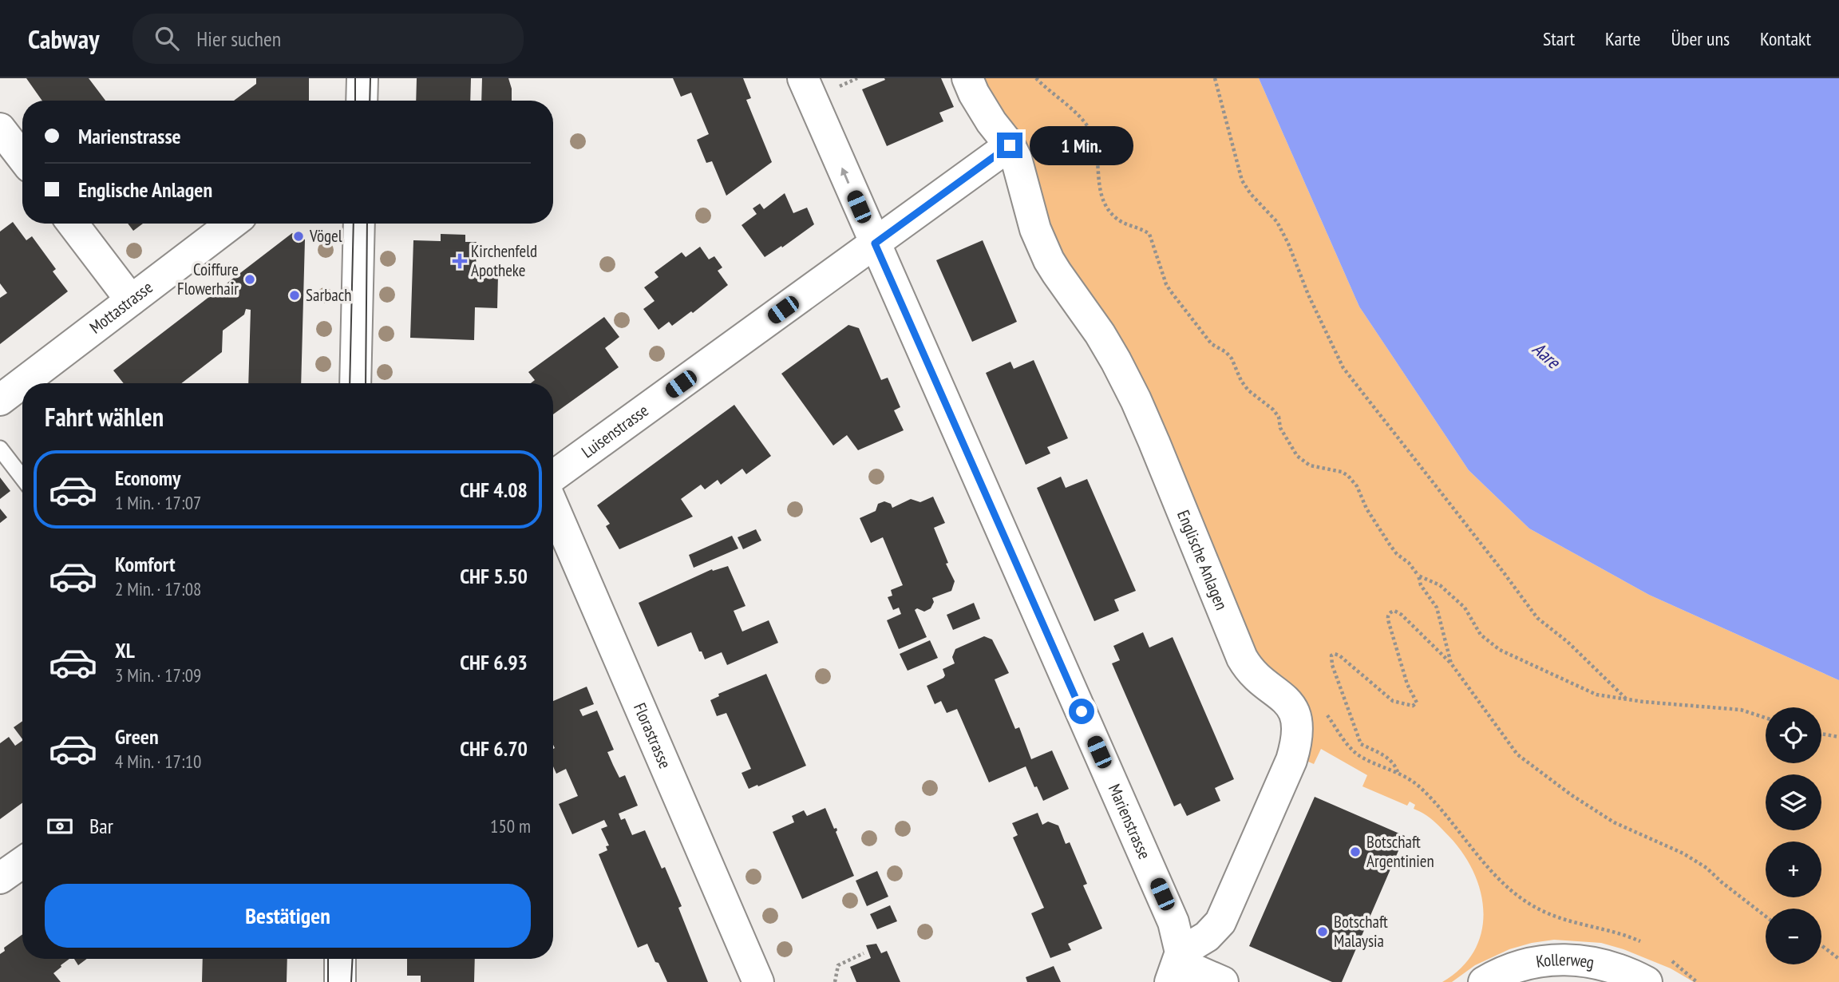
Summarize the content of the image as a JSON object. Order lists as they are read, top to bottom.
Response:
{
  "streets": {
    "street": [
      "Mottastrasse",
      "Luisenstrasse",
      "Englische Anlagen",
      "Florastrasse",
      "Marienstrasse",
      "Kollerweg"
    ]
  },
  "crossings": [
    ["Luisenstrasse", "Marienstrasse"],
    ["Englische Anlagen", "Marienstrasse"]
  ],
  "water": ["Aare"],
  "places": {
    "other": [
      "Vögel",
      "Coiffure Flowerhair",
      "Sarbach",
      "Botschaft Argentinien",
      "Botschaft Malaysia"
    ],
    "health": ["Kirchenfeld Apotheke"]
  },
  "page": {
    "header": "Cabway",
    "search": "Hier suchen",
    "nav": [
      "Start",
      "Karte",
      "Über uns",
      "Kontakt"
    ],
    "banner": ["Marienstrasse", "Englische Anlagen"],
    "bubble": "1 Min.",
    "heading": "Fahrt wählen",
    "list": [
      {
        "name": "Economy",
        "note": "1 Min. · 17:07",
        "value": "CHF 4.08"
      },
      {
        "name": "Komfort",
        "note": "2 Min. · 17:08",
        "value": "CHF 5.50"
      },
      {
        "name": "XL",
        "note": "3 Min. · 17:09",
        "value": "CHF 6.93"
      },
      {
        "name": "Green",
        "note": "4 Min. · 17:10",
        "value": "CHF 6.70"
      }
    ],
    "map_buttons": ["+", "−"],
    "pay": ["Bar", "150 m"],
    "buttons": "Bestätigen"
  }
}
